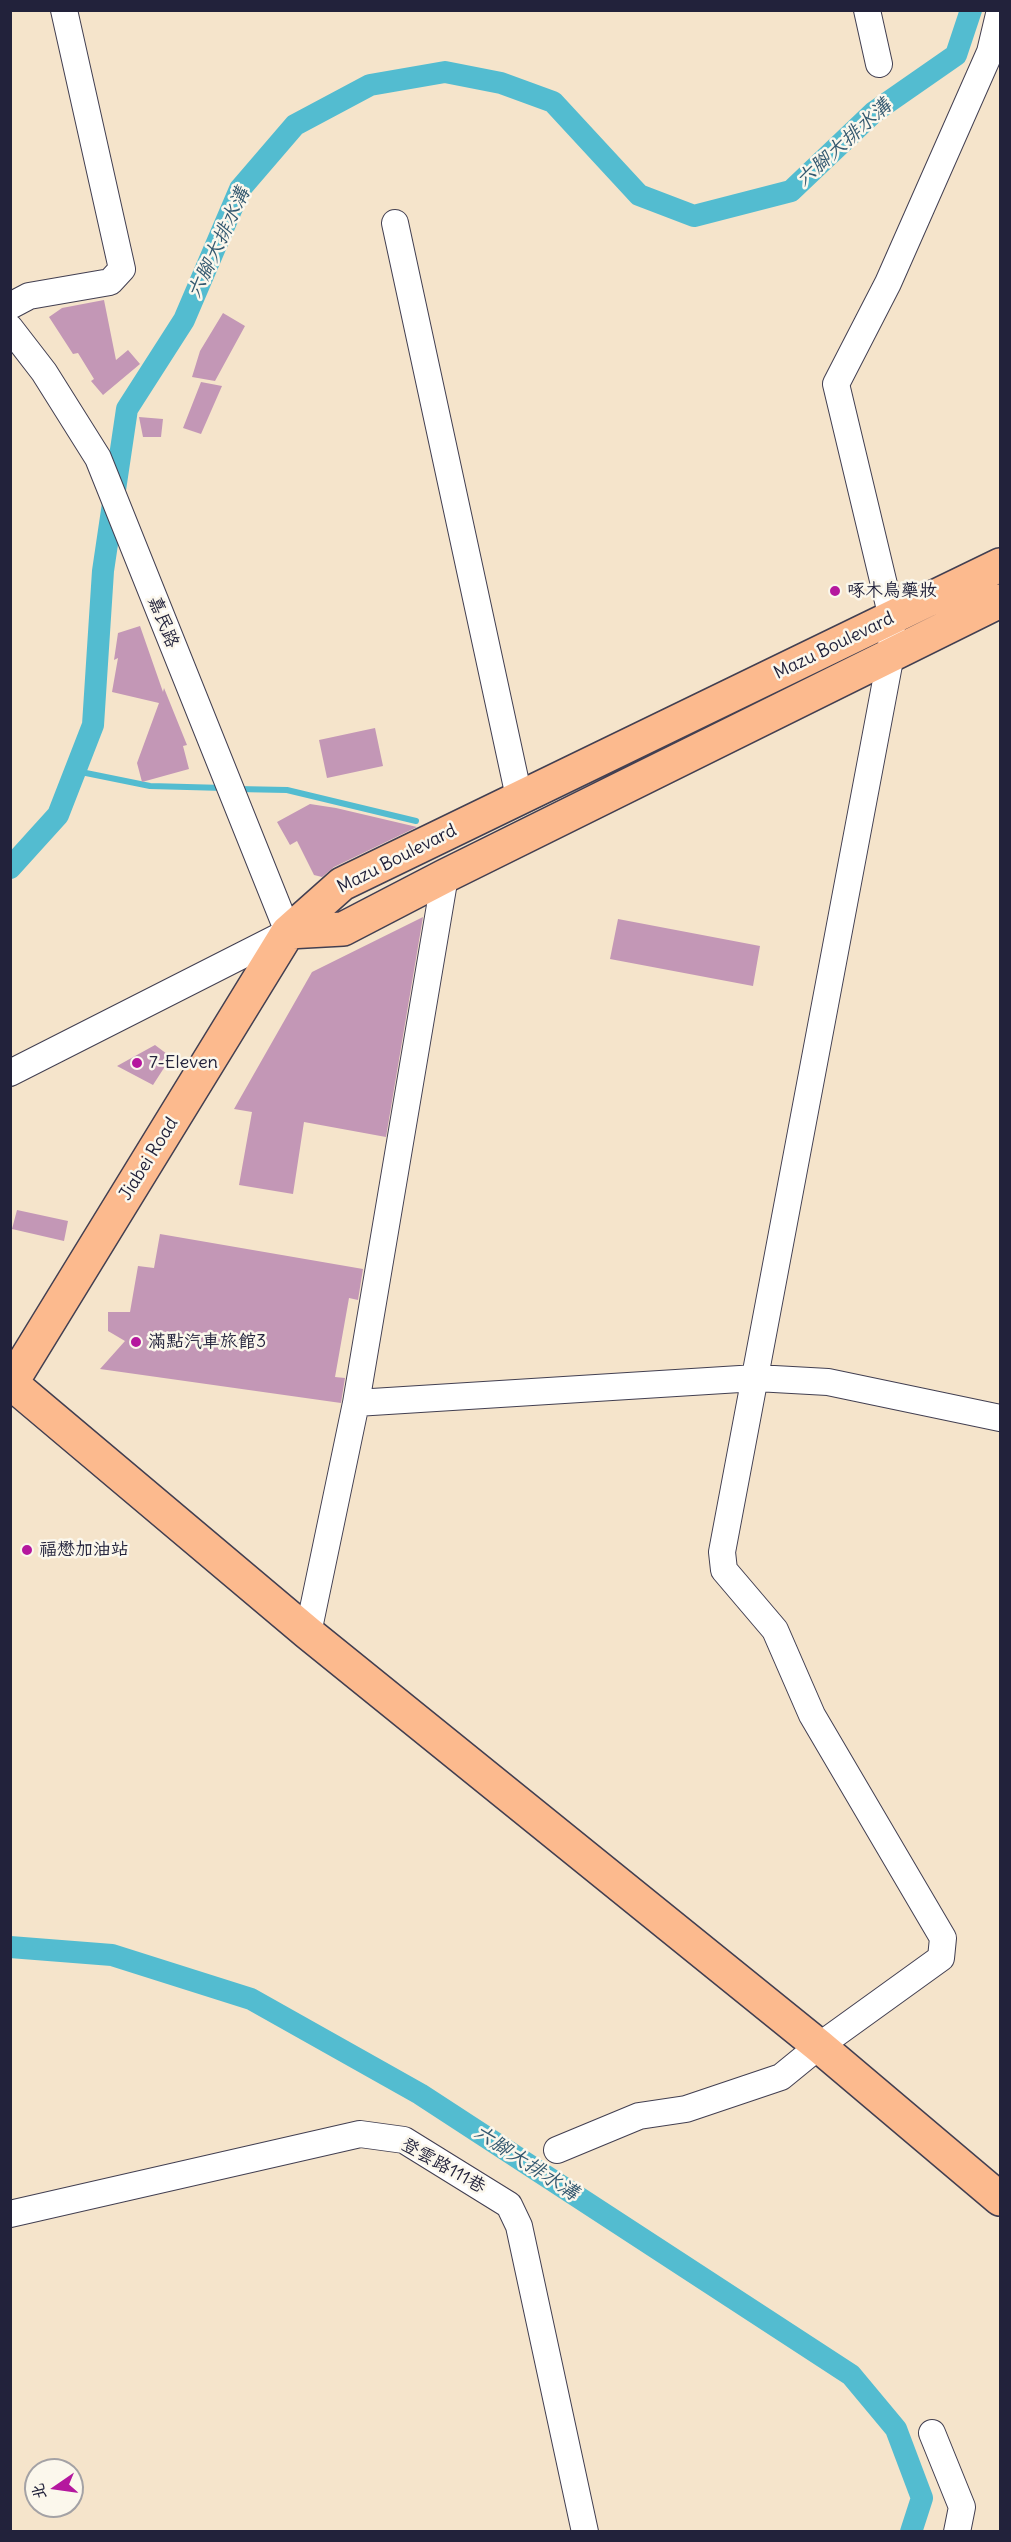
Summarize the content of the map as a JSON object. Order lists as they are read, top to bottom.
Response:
{
  "streets": {
    "main road": ["Mazu Boulevard", "Jiabei Road"],
    "street": ["嘉民路", "登雲路111巷"]
  },
  "crossings": [
    ["嘉民路", "Mazu Boulevard"],
    ["嘉民路", "Jiabei Road"],
    ["Mazu Boulevard", "Jiabei Road"]
  ],
  "water": ["六腳大排水溝"],
  "places": [
    "啄木鳥藥妝",
    "7-Eleven",
    "滿點汽車旅館3",
    "福懋加油站"
  ],
  "north": "left"
}
